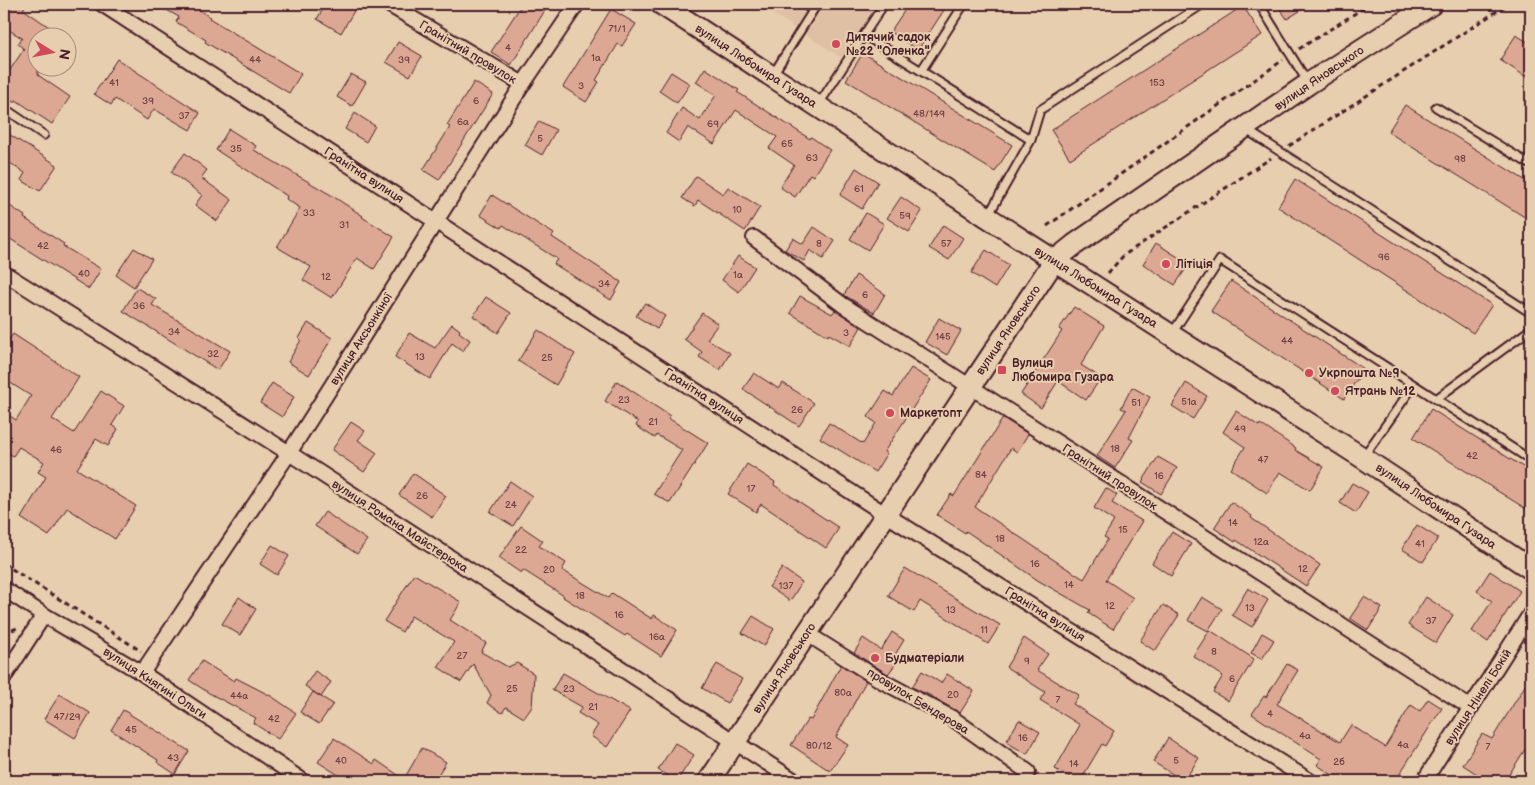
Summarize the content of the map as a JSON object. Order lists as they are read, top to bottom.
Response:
{
  "streets": {
    "main road": ["вулиця Любомира Гузара", "вулиця Яновського"],
    "street": [
      "Гранітний провулок",
      "Гранітна вулиця",
      "вулиця Аксьонкіної",
      "вулиця Романа Майстерюка",
      "вулиця Княгині Ольги",
      "вулиця Нінелі Бокій",
      "провулок Бендерова"
    ]
  },
  "crossings": [
    ["Гранітний провулок", "вулиця Яновського"],
    ["Гранітний провулок", "вулиця Аксьонкіної"],
    ["Гранітний провулок", "вулиця Нінелі Бокій"],
    ["вулиця Любомира Гузара", "вулиця Яновського"],
    ["вулиця Яновського", "Гранітна вулиця"],
    ["вулиця Яновського", "вулиця Романа Майстерюка"],
    ["вулиця Яновського", "провулок Бендерова"],
    ["Гранітна вулиця", "вулиця Аксьонкіної"],
    ["вулиця Аксьонкіної", "вулиця Романа Майстерюка"],
    ["вулиця Аксьонкіної", "вулиця Княгині Ольги"]
  ],
  "places": {
    "other": [
      "Дитячий садок №22 \"Оленка\"",
      "Літіція",
      "Укрпошта №9",
      "Ятрань №12",
      "Маркетопт",
      "Будматеріали"
    ],
    "transit": ["Вулиця Любомира Гузара"]
  },
  "house_numbers": [
    "71/1",
    "4",
    "1а",
    "44",
    "39",
    "41",
    "153",
    "3",
    "39",
    "6",
    "48/149",
    "37",
    "6а",
    "69",
    "5",
    "65",
    "35",
    "63",
    "98",
    "61",
    "10",
    "33",
    "59",
    "31",
    "8",
    "57",
    "42",
    "96",
    "40",
    "1а",
    "12",
    "34",
    "6",
    "36",
    "34",
    "3",
    "145",
    "44",
    "32",
    "13",
    "25",
    "23",
    "51а",
    "51",
    "26",
    "21",
    "49",
    "18",
    "46",
    "42",
    "47",
    "84",
    "16",
    "17",
    "26",
    "24",
    "14",
    "15",
    "18",
    "12а",
    "41",
    "22",
    "16",
    "12",
    "20",
    "14",
    "137",
    "18",
    "12",
    "13",
    "13",
    "16",
    "37",
    "11",
    "16а",
    "8",
    "27",
    "9",
    "6",
    "25",
    "23",
    "80а",
    "20",
    "44а",
    "7",
    "21",
    "4",
    "47/29",
    "42",
    "45",
    "4а",
    "16",
    "4а",
    "80/12",
    "7",
    "43",
    "40",
    "5",
    "2б",
    "14"
  ],
  "north": "right"
}
